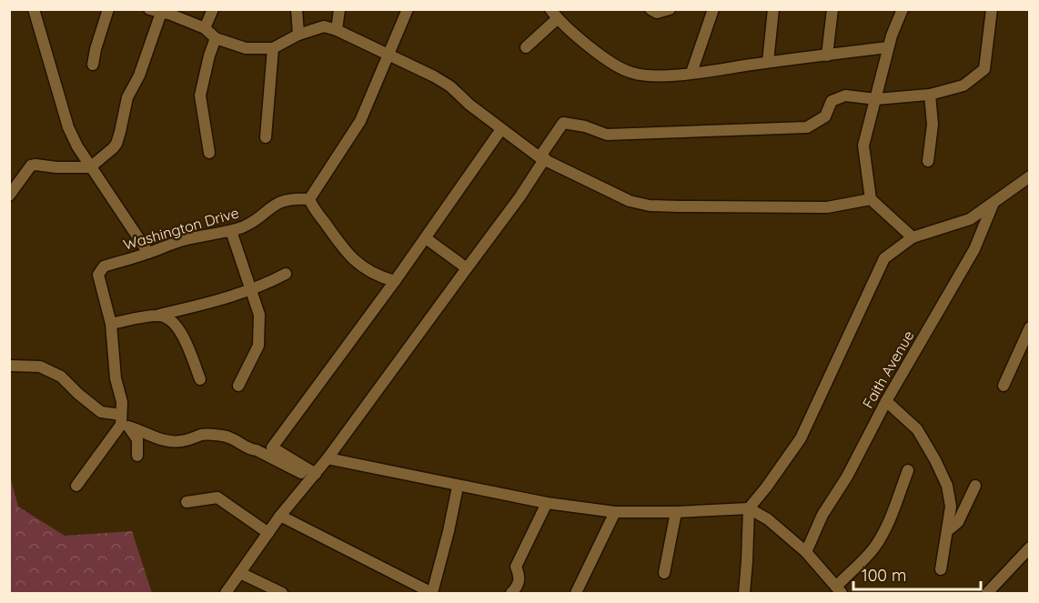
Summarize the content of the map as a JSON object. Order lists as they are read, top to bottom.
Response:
{
  "streets": {
    "street": ["Washington Drive", "Faith Avenue"]
  },
  "scale_bar": "100 m"
}
